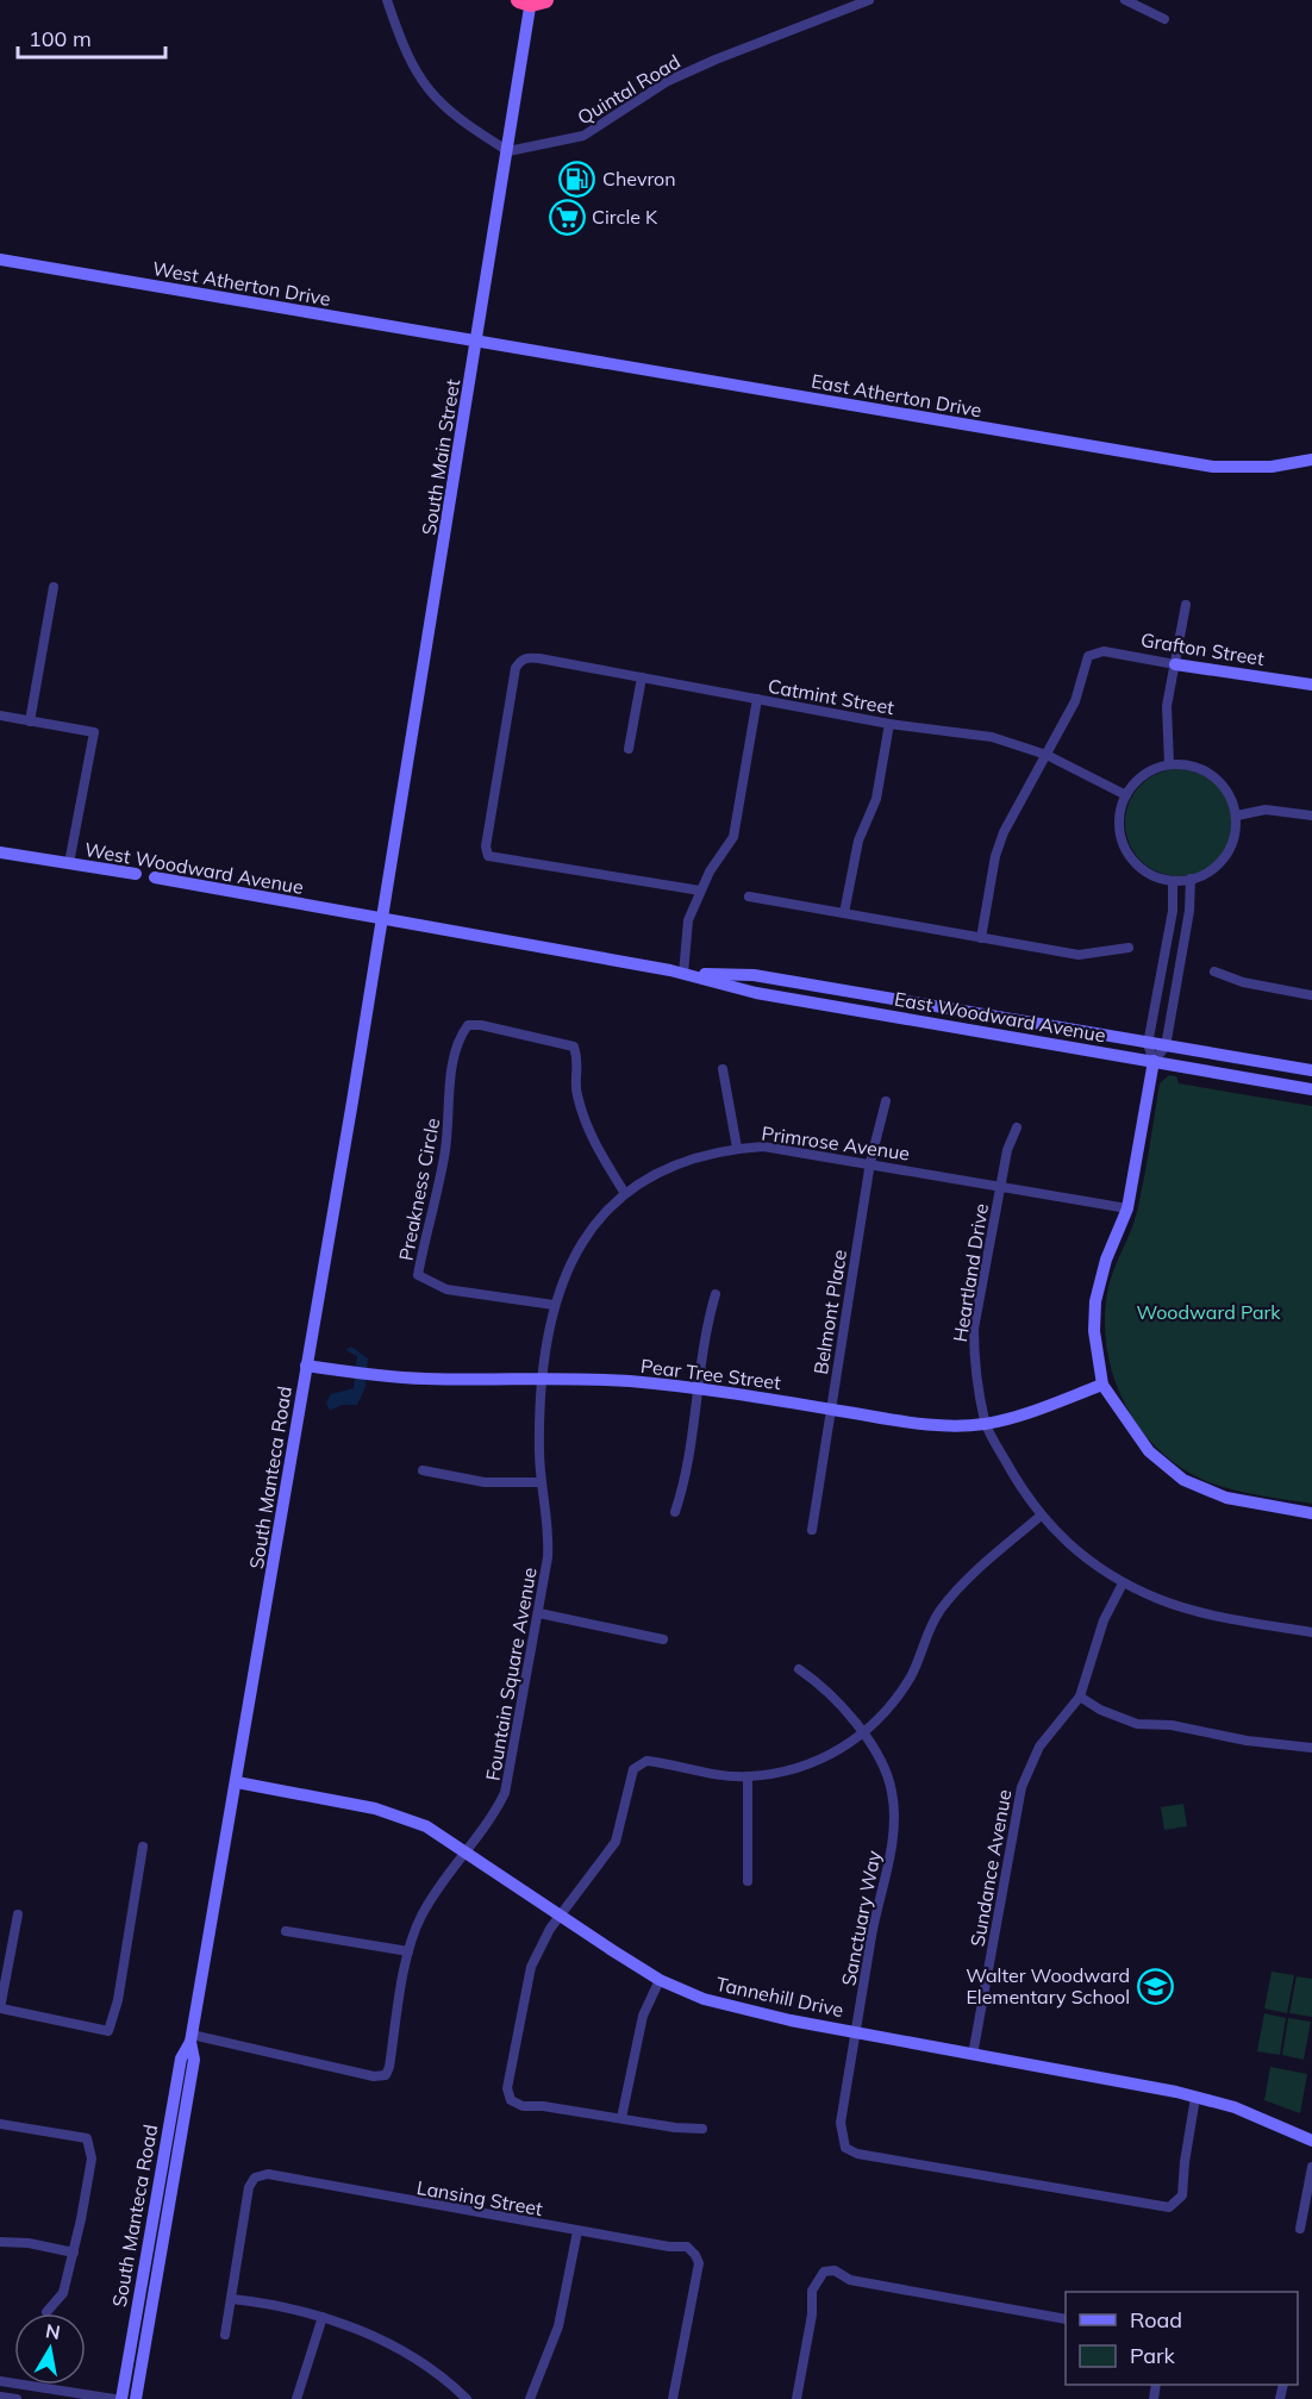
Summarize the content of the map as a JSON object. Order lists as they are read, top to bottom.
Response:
{
  "streets": {
    "street": [
      "Quintal Road",
      "West Atherton Drive",
      "East Atherton Drive",
      "South Main Street",
      "Grafton Street",
      "Catmint Street",
      "West Woodward Avenue",
      "East Woodward Avenue",
      "Primrose Avenue",
      "Preakness Circle",
      "Heartland Drive",
      "Belmont Place",
      "Pear Tree Street",
      "South Manteca Road",
      "Fountain Square Avenue",
      "Sundance Avenue",
      "Sanctuary Way",
      "Tannehill Drive",
      "Lansing Street"
    ]
  },
  "crossings": [
    ["Quintal Road", "South Main Street"],
    ["West Atherton Drive", "East Atherton Drive"],
    ["West Atherton Drive", "South Main Street"],
    ["East Atherton Drive", "South Main Street"],
    ["South Main Street", "West Woodward Avenue"],
    ["South Main Street", "East Woodward Avenue"],
    ["South Main Street", "South Manteca Road"],
    ["Grafton Street", "Catmint Street"],
    ["West Woodward Avenue", "East Woodward Avenue"],
    ["West Woodward Avenue", "South Manteca Road"],
    ["East Woodward Avenue", "South Manteca Road"],
    ["Primrose Avenue", "Preakness Circle"],
    ["Primrose Avenue", "Heartland Drive"],
    ["Primrose Avenue", "Belmont Place"],
    ["Primrose Avenue", "Pear Tree Street"],
    ["Primrose Avenue", "Fountain Square Avenue"],
    ["Heartland Drive", "Pear Tree Street"],
    ["Heartland Drive", "Sundance Avenue"],
    ["Belmont Place", "Pear Tree Street"],
    ["Pear Tree Street", "South Manteca Road"],
    ["Pear Tree Street", "Fountain Square Avenue"],
    ["South Manteca Road", "Fountain Square Avenue"],
    ["South Manteca Road", "Tannehill Drive"],
    ["Fountain Square Avenue", "Tannehill Drive"],
    ["Sundance Avenue", "Tannehill Drive"],
    ["Sanctuary Way", "Tannehill Drive"]
  ],
  "parks": ["Woodward Park"],
  "places": {
    "fuel station": ["Chevron"],
    "supermarket": ["Circle K"],
    "school or university": ["Walter Woodward Elementary School"]
  },
  "legend": ["Road", "Park"],
  "scale_bar": "100 m",
  "north": "top"
}
